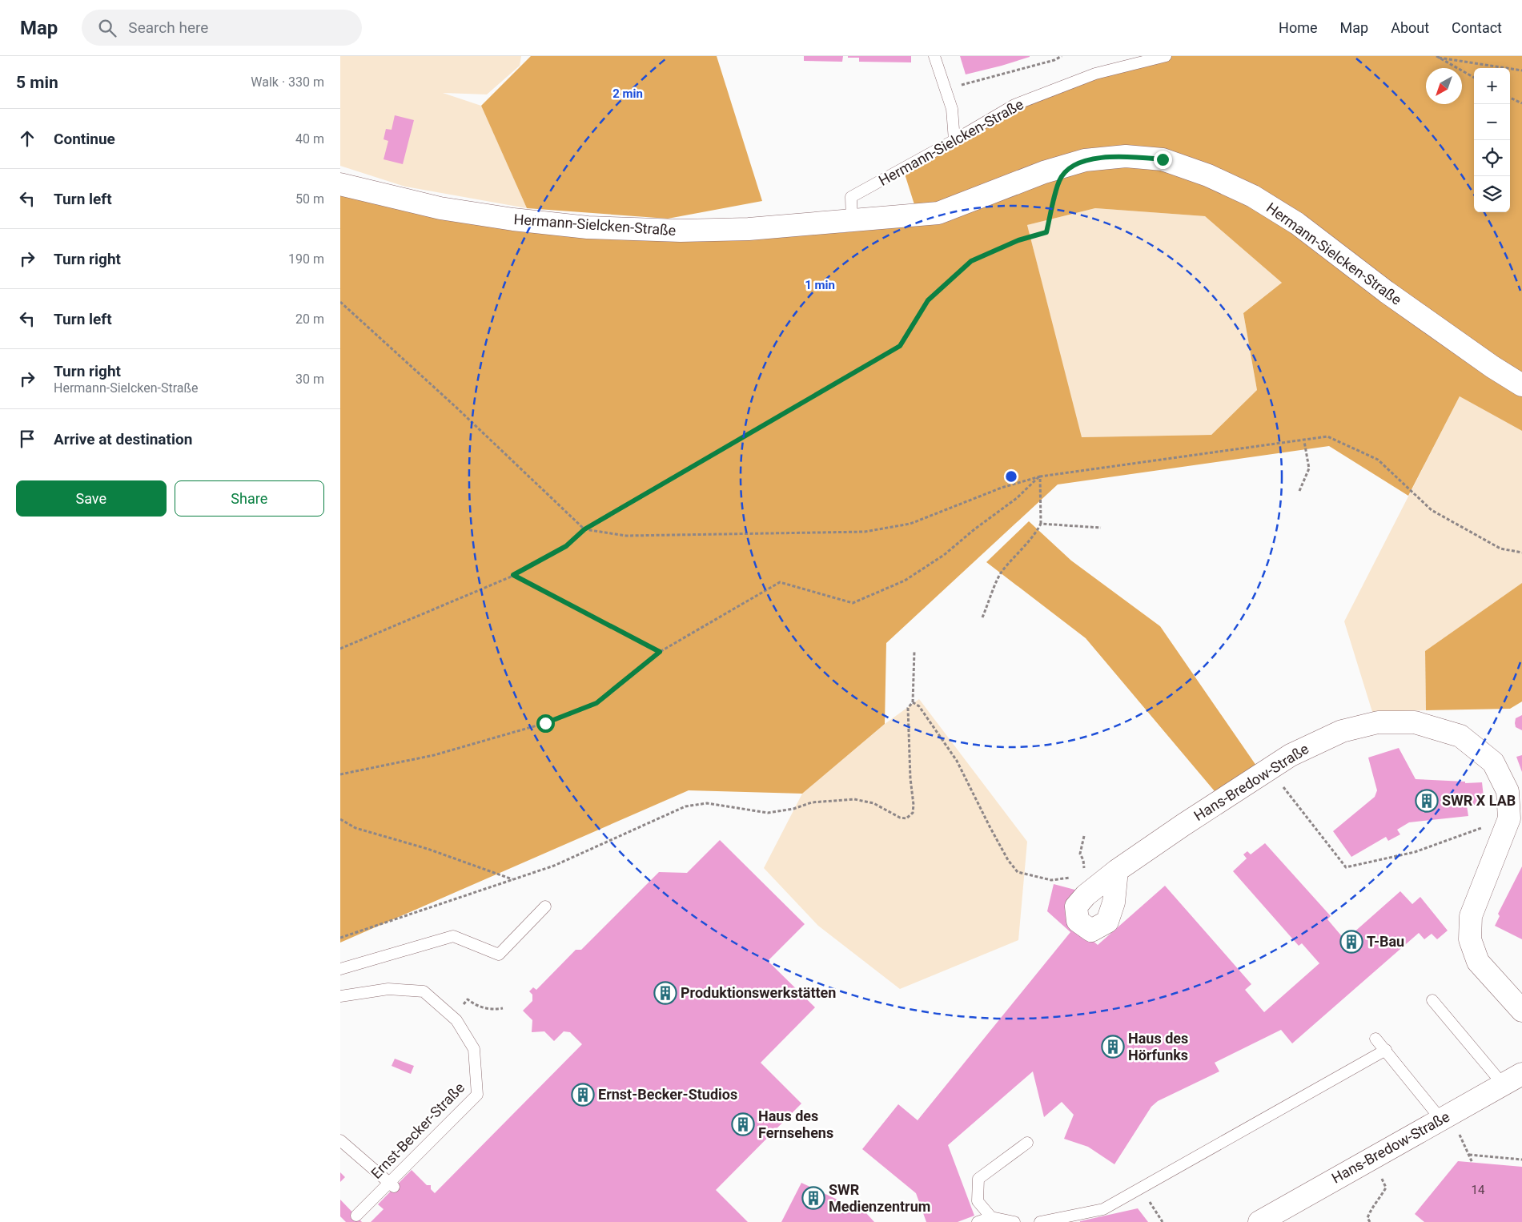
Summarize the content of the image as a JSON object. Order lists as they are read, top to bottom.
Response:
{
  "streets": {
    "street": ["Hermann-Sielcken-Straße", "Hans-Bredow-Straße"],
    "lane": ["Ernst-Becker-Straße"]
  },
  "places": {
    "building": [
      "SWR X LAB",
      "T-Bau",
      "Produktionswerkstätten",
      "Haus des Hörfunks",
      "Ernst-Becker-Studios",
      "Haus des Fernsehens",
      "SWR Medienzentrum"
    ]
  },
  "house_numbers": ["14"],
  "north": "bottom left",
  "page": {
    "header": "Map",
    "search": "Search here",
    "nav": [
      "Home",
      "Map",
      "About",
      "Contact"
    ],
    "heading": ["5 min", "Walk · 330 m"],
    "map_buttons": ["+", "−"],
    "list": [
      ["Continue", "40 m"],
      ["Turn left", "50 m"],
      ["Turn right", "190 m"],
      ["Turn left", "20 m"],
      ["Turn right", "Hermann-Sielcken-Straße", "30 m"],
      "Arrive at destination"
    ],
    "buttons": ["Save", "Share"]
  },
  "rings": ["2 min", "1 min"]
}
